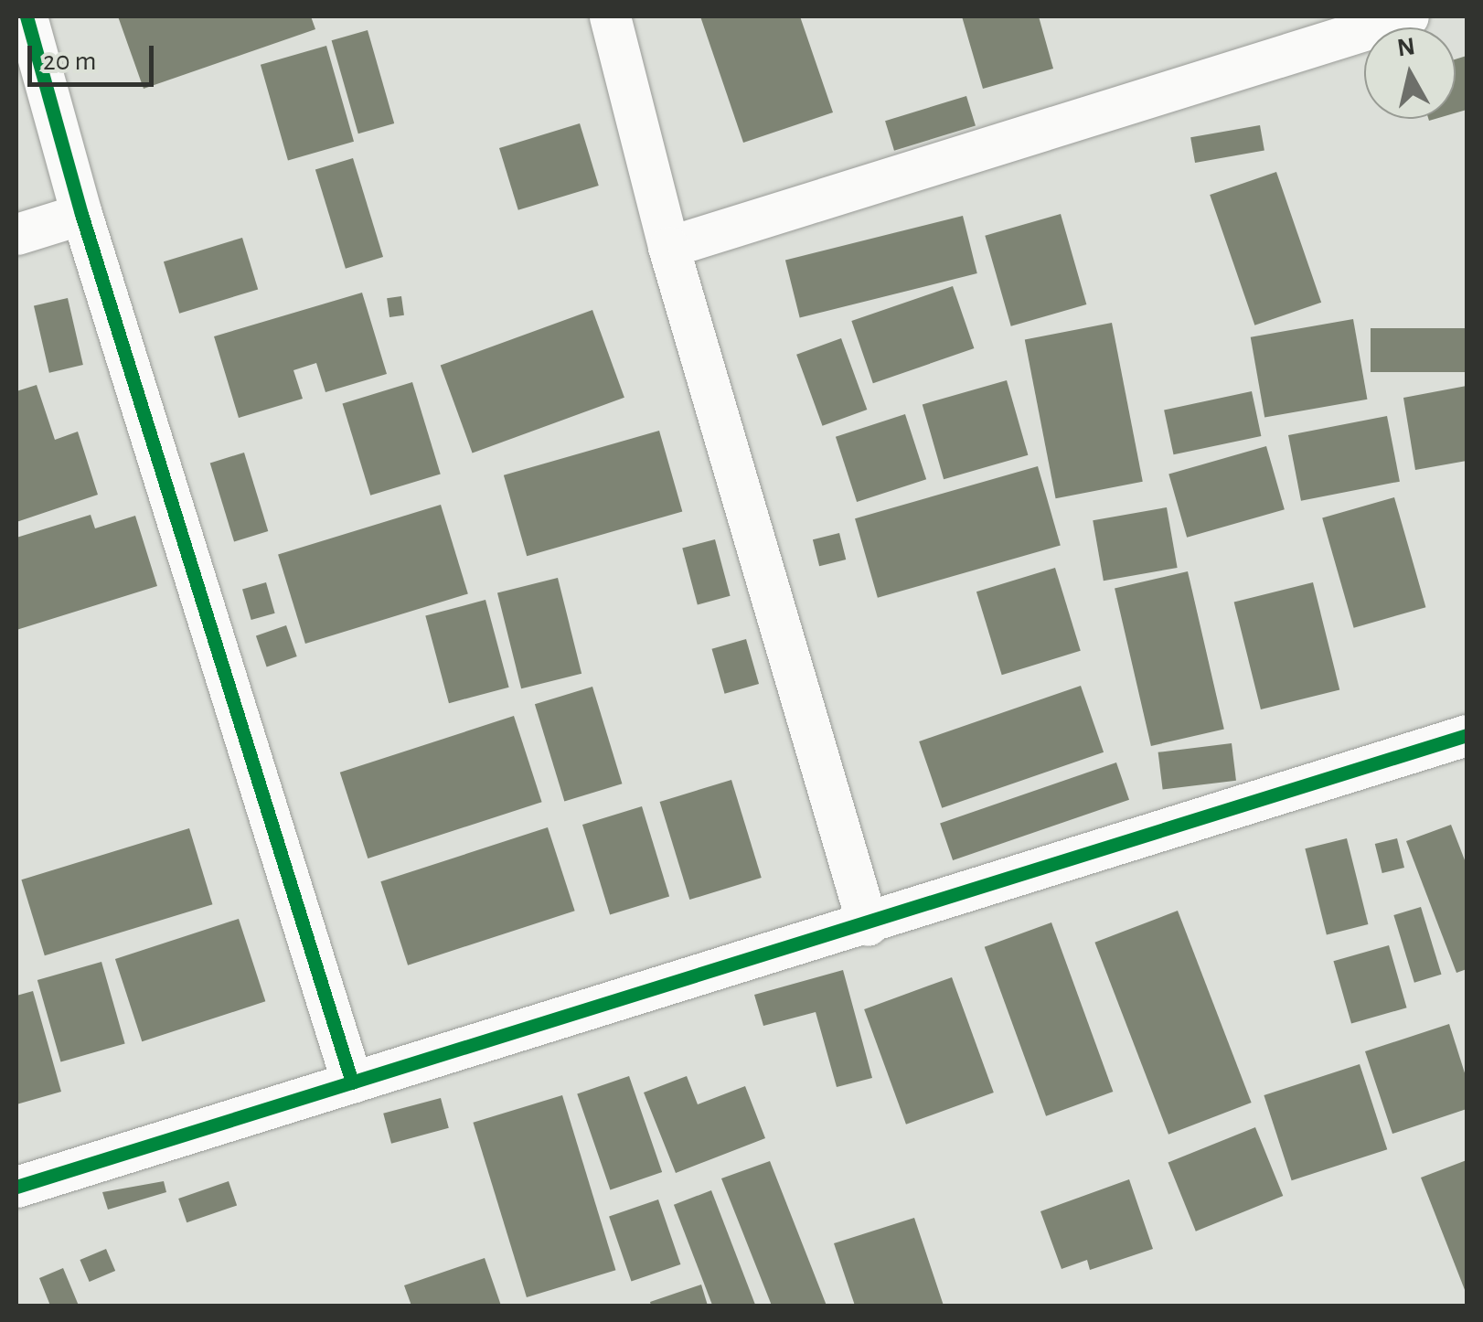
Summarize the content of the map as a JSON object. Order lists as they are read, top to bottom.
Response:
{
  "scale_bar": "20 m",
  "north": "top"
}
